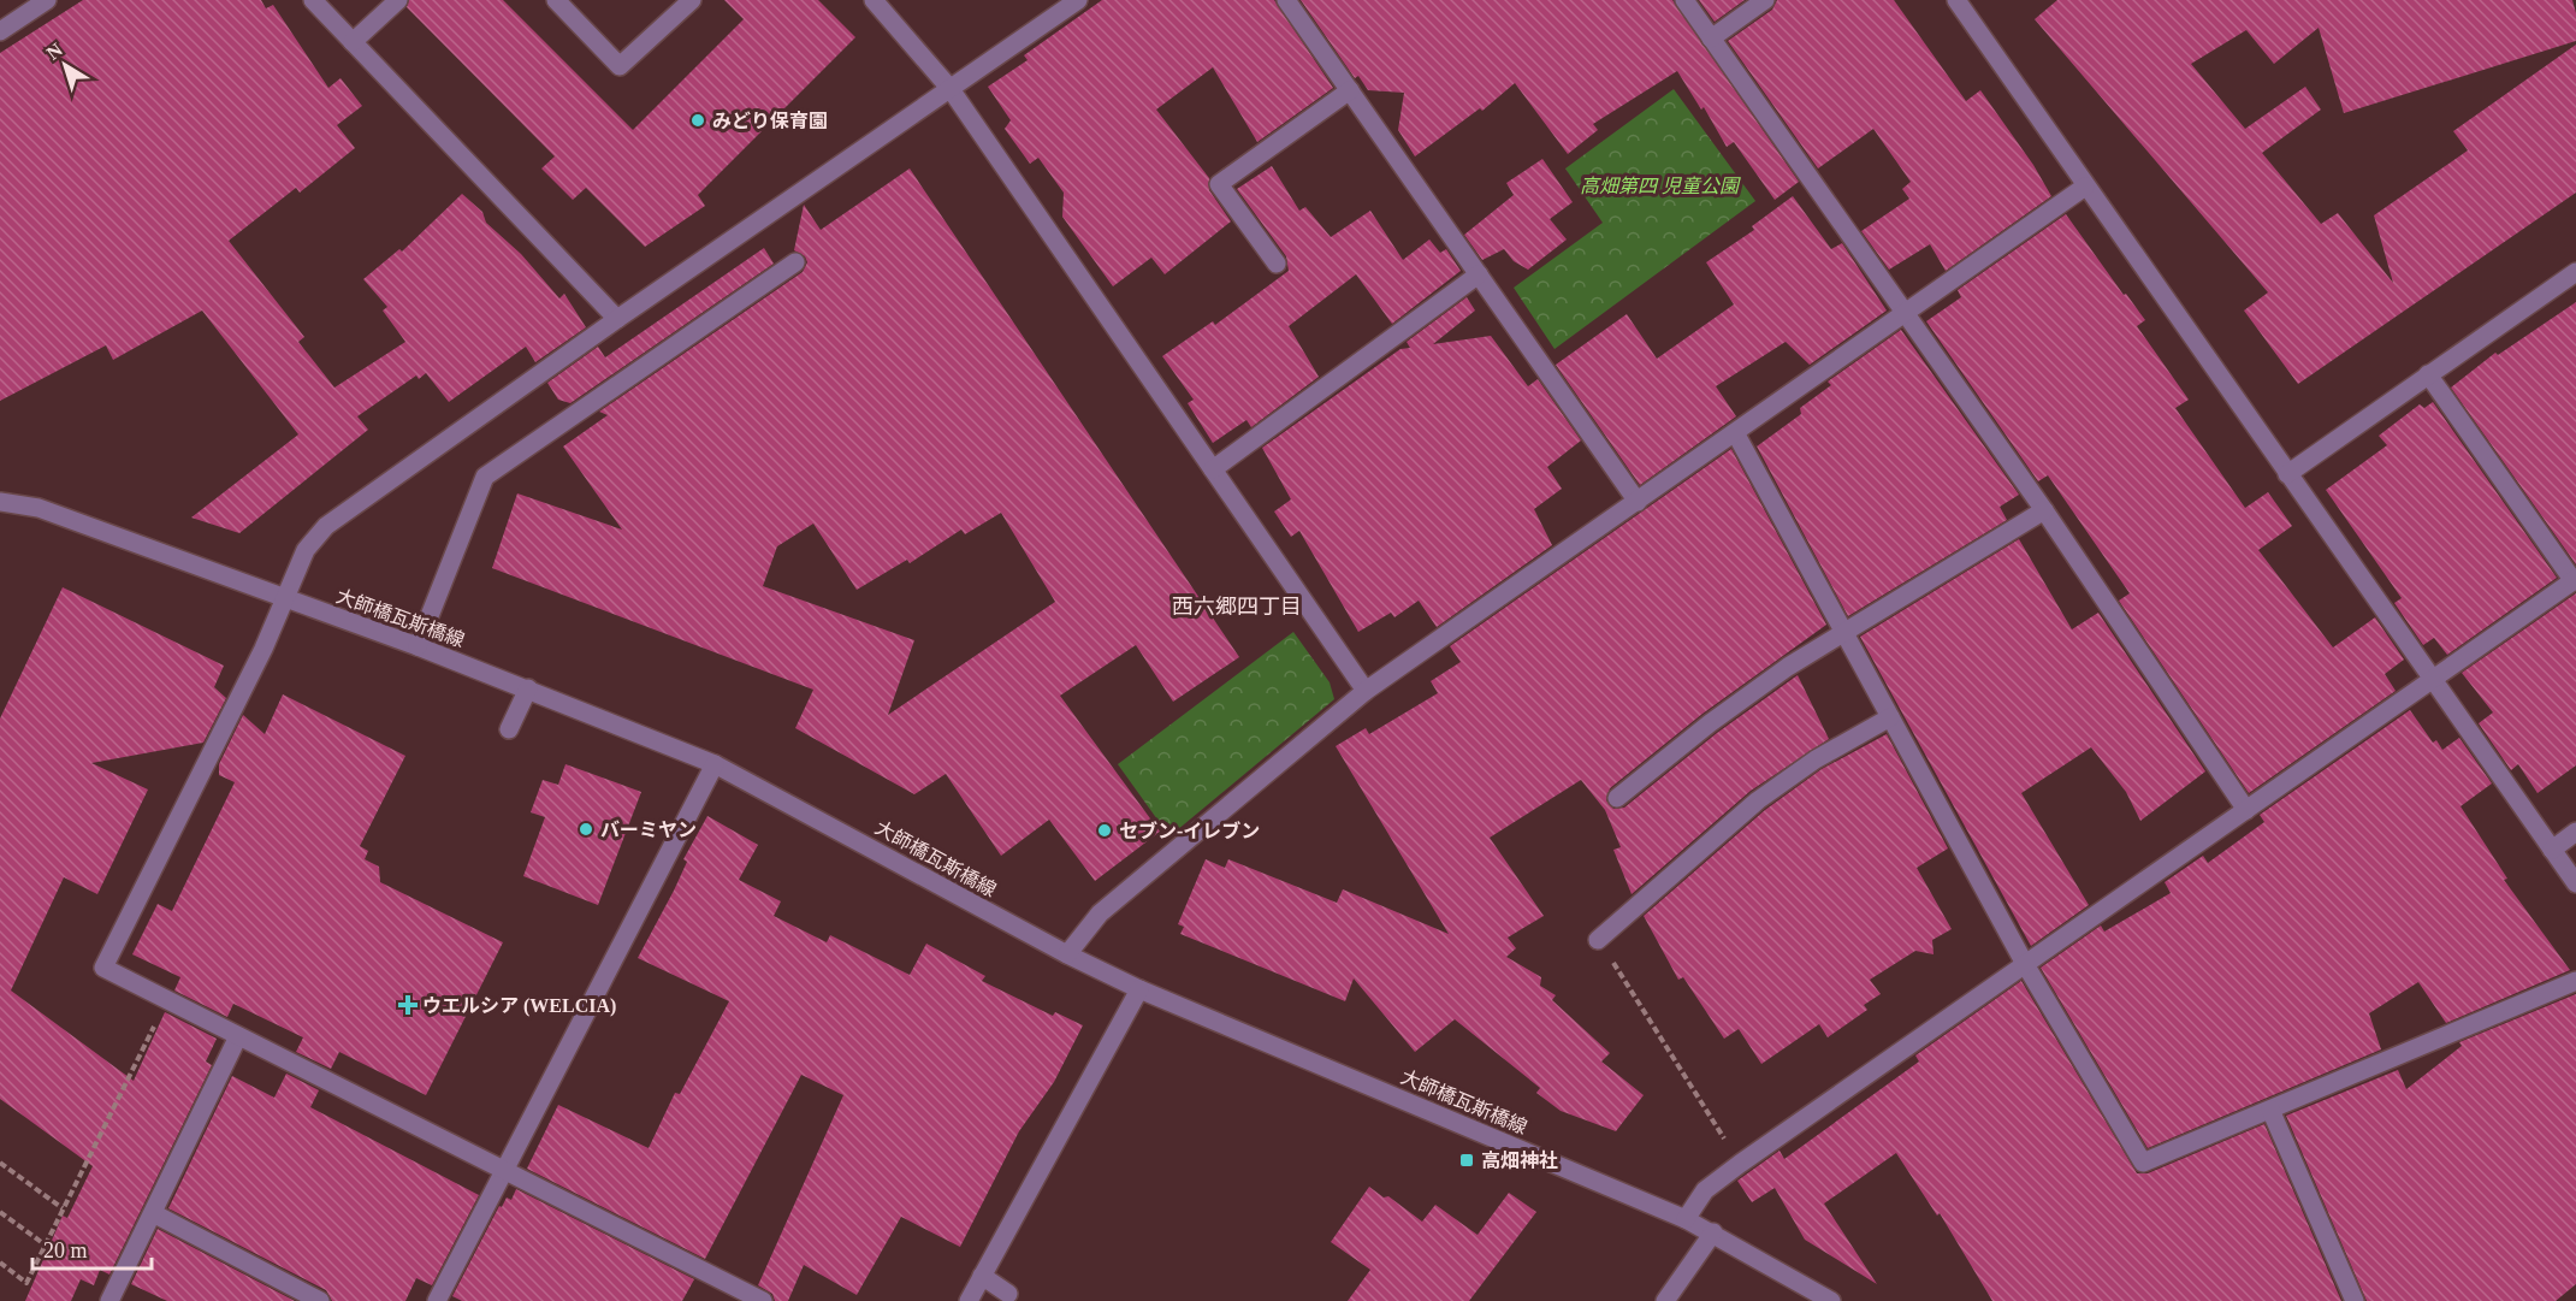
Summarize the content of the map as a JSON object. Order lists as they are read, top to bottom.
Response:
{
  "streets": {
    "street": ["大師橋瓦斯橋線"]
  },
  "districts": ["西六郷四丁目"],
  "parks": ["高畑第四 児童公園"],
  "places": {
    "other": ["みどり保育園", "バーミヤン", "セブン-イレブン"],
    "health": ["ウエルシア (WELCIA)"],
    "transit": ["高畑神社"]
  },
  "scale_bar": "20 m",
  "north": "top left"
}
